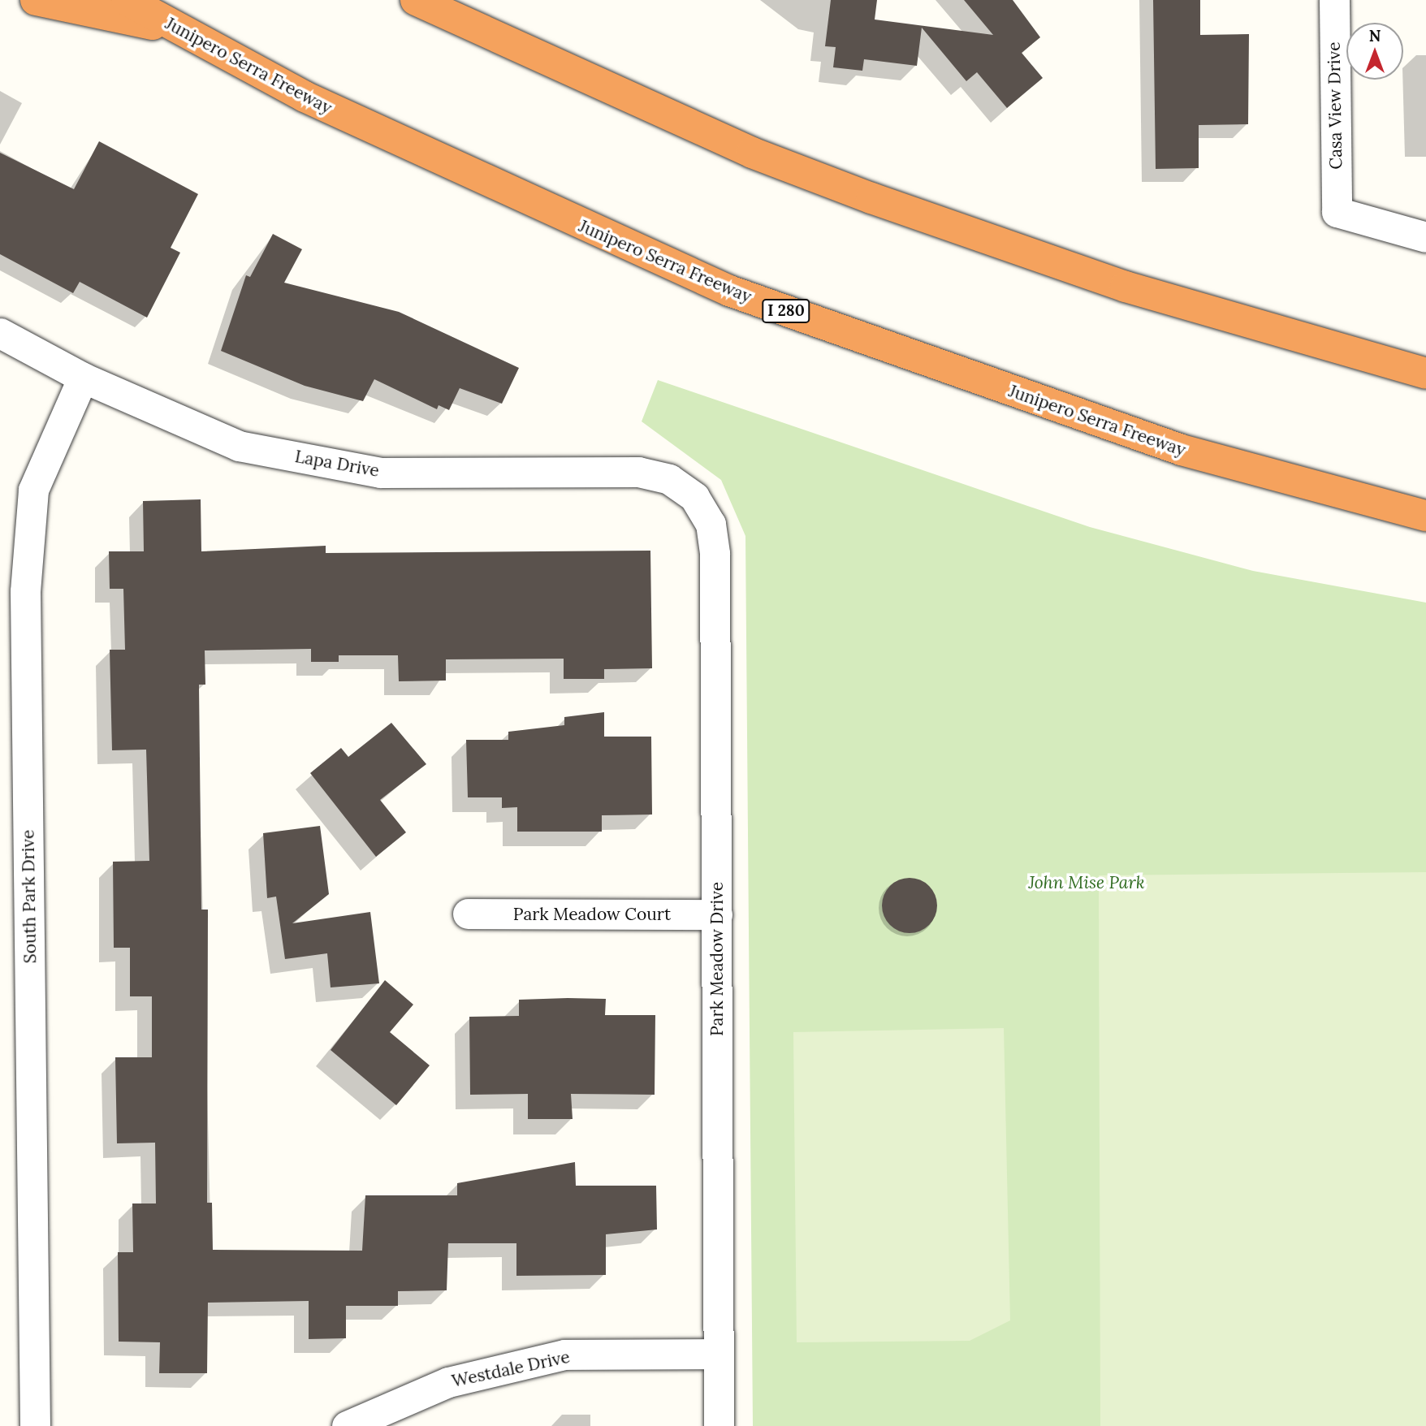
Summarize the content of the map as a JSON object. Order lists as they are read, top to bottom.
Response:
{
  "streets": {
    "highway": ["Junipero Serra Freeway", "I 280"],
    "street": [
      "Casa View Drive",
      "Lapa Drive",
      "South Park Drive",
      "Park Meadow Court",
      "Park Meadow Drive",
      "Westdale Drive"
    ]
  },
  "crossings": [
    ["Lapa Drive", "South Park Drive"],
    ["Lapa Drive", "Park Meadow Drive"],
    ["Park Meadow Court", "Park Meadow Drive"],
    ["Park Meadow Drive", "Westdale Drive"]
  ],
  "parks": ["John Mise Park"],
  "north": "top"
}
